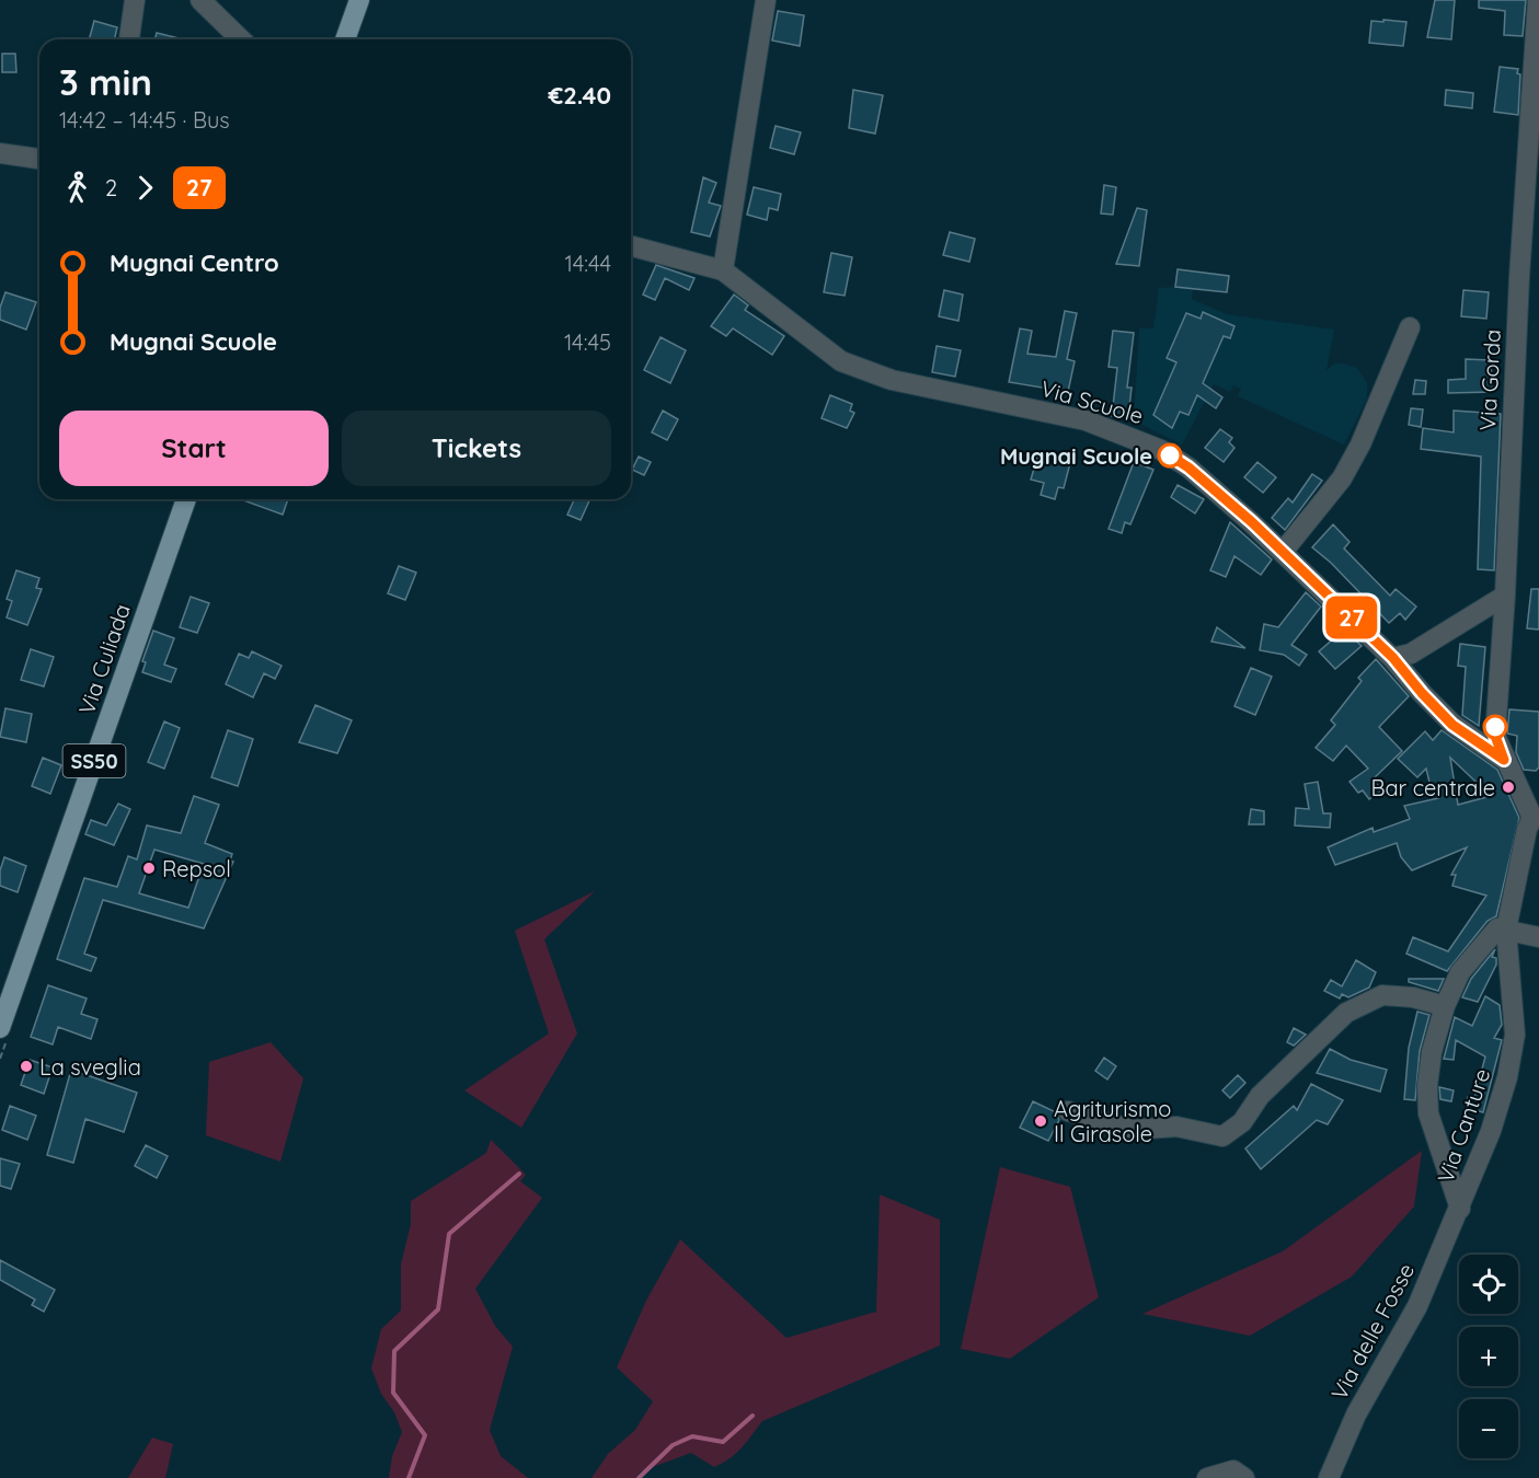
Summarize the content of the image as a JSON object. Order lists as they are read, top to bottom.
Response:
{
  "streets": {
    "main road": ["Via Culiada", "SS50"],
    "street": [
      "Via Gorda",
      "Via Scuole",
      "Via Canture",
      "Via delle Fosse"
    ]
  },
  "crossings": [
    ["Via Gorda", "Via Scuole"],
    ["Via Gorda", "Via Canture"],
    ["Via Scuole", "Via Canture"],
    ["Via Canture", "Via delle Fosse"]
  ],
  "places": [
    "Mugnai Scuole",
    "Bar centrale",
    "Repsol",
    "La sveglia",
    "Agriturismo Il Girasole"
  ],
  "lines": ["bus line 27"],
  "page": {
    "on_map": "27",
    "heading": ["3 min", "14:42 – 14:45 · Bus", "€2.40"],
    "legs": ["2", "27"],
    "list": [
      {
        "name": "Mugnai Centro",
        "value": "14:44"
      },
      {
        "name": "Mugnai Scuole",
        "value": "14:45"
      }
    ],
    "buttons": ["Start", "Tickets"],
    "map_buttons": ["+", "−"]
  }
}
